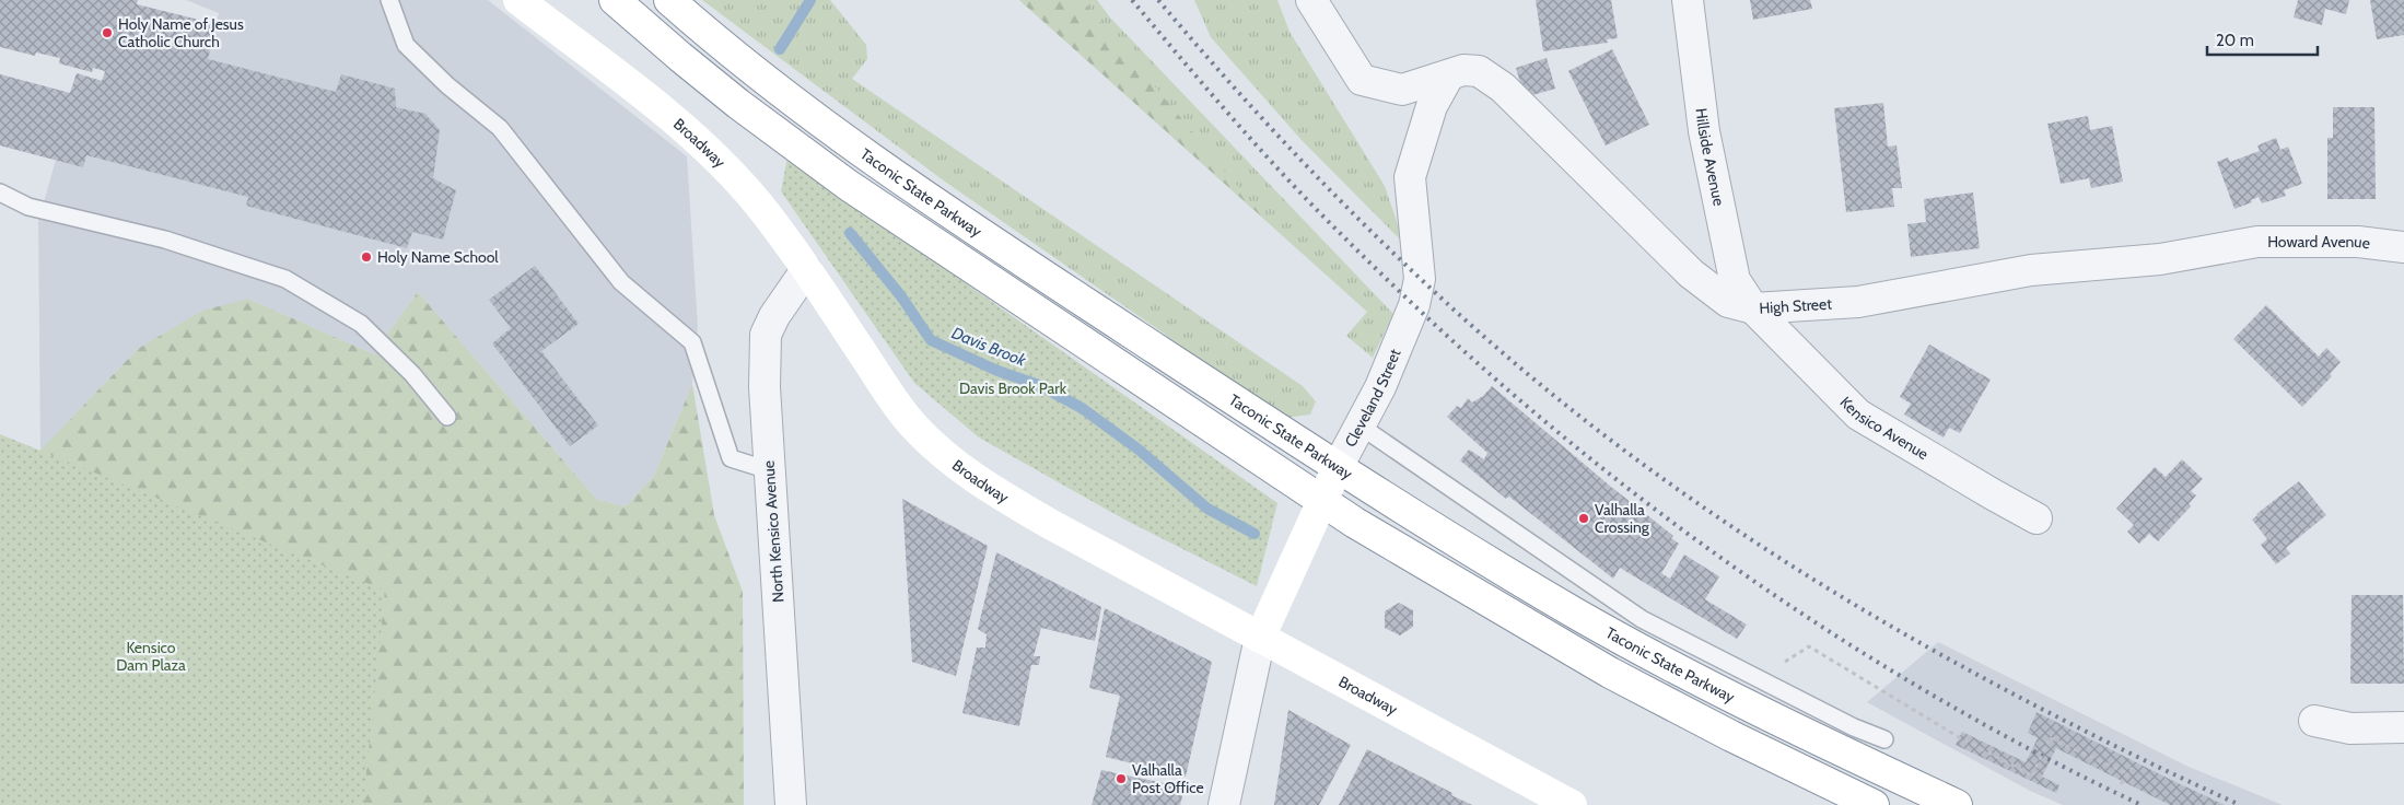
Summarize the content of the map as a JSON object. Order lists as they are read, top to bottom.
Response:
{
  "streets": {
    "main road": ["Broadway", "Taconic State Parkway", "Cleveland Street"],
    "street": [
      "Hillside Avenue",
      "Howard Avenue",
      "High Street",
      "Kensico Avenue",
      "North Kensico Avenue"
    ]
  },
  "crossings": [
    ["Broadway", "Cleveland Street"],
    ["Broadway", "North Kensico Avenue"],
    ["Hillside Avenue", "High Street"],
    ["Hillside Avenue", "Kensico Avenue"],
    ["Taconic State Parkway", "Cleveland Street"],
    ["Howard Avenue", "High Street"],
    ["High Street", "Cleveland Street"],
    ["High Street", "Kensico Avenue"]
  ],
  "water": ["Davis Brook"],
  "parks": ["Davis Brook Park", "Kensico Dam Plaza"],
  "places": [
    "Holy Name of Jesus Catholic Church",
    "Holy Name School",
    "Valhalla Crossing",
    "Valhalla Post Office"
  ],
  "scale_bar": "20 m"
}
